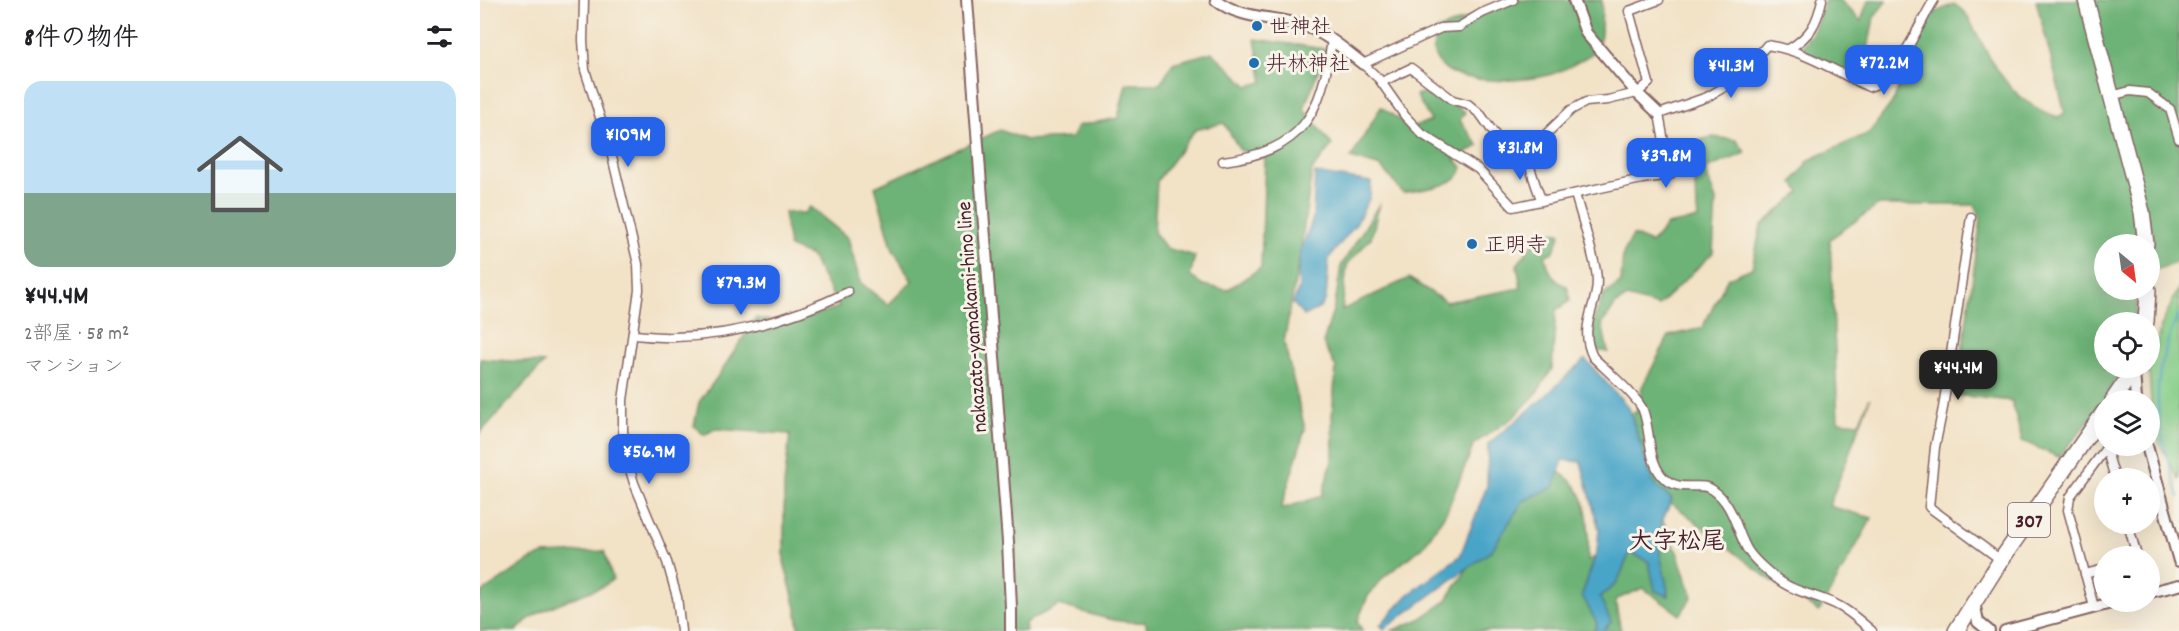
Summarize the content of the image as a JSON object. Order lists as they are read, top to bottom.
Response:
{
  "streets": {
    "highway": ["307"],
    "street": ["nakazato-yamakami-hino line"]
  },
  "districts": ["大字松尾"],
  "places": ["世神社", "井林神社", "正明寺"],
  "north": "bottom right",
  "page": {
    "heading": "8件の物件",
    "price": [
      "¥72.2M",
      "¥41.3M",
      "¥109M",
      "¥31.8M",
      "¥39.8M",
      "¥79.3M",
      "¥44.4M",
      "¥56.9M"
    ],
    "list": [
      {
        "name": "¥44.4M",
        "note": "2部屋 · 58 m² · マンション"
      }
    ],
    "map_buttons": ["+", "−"]
  }
}
